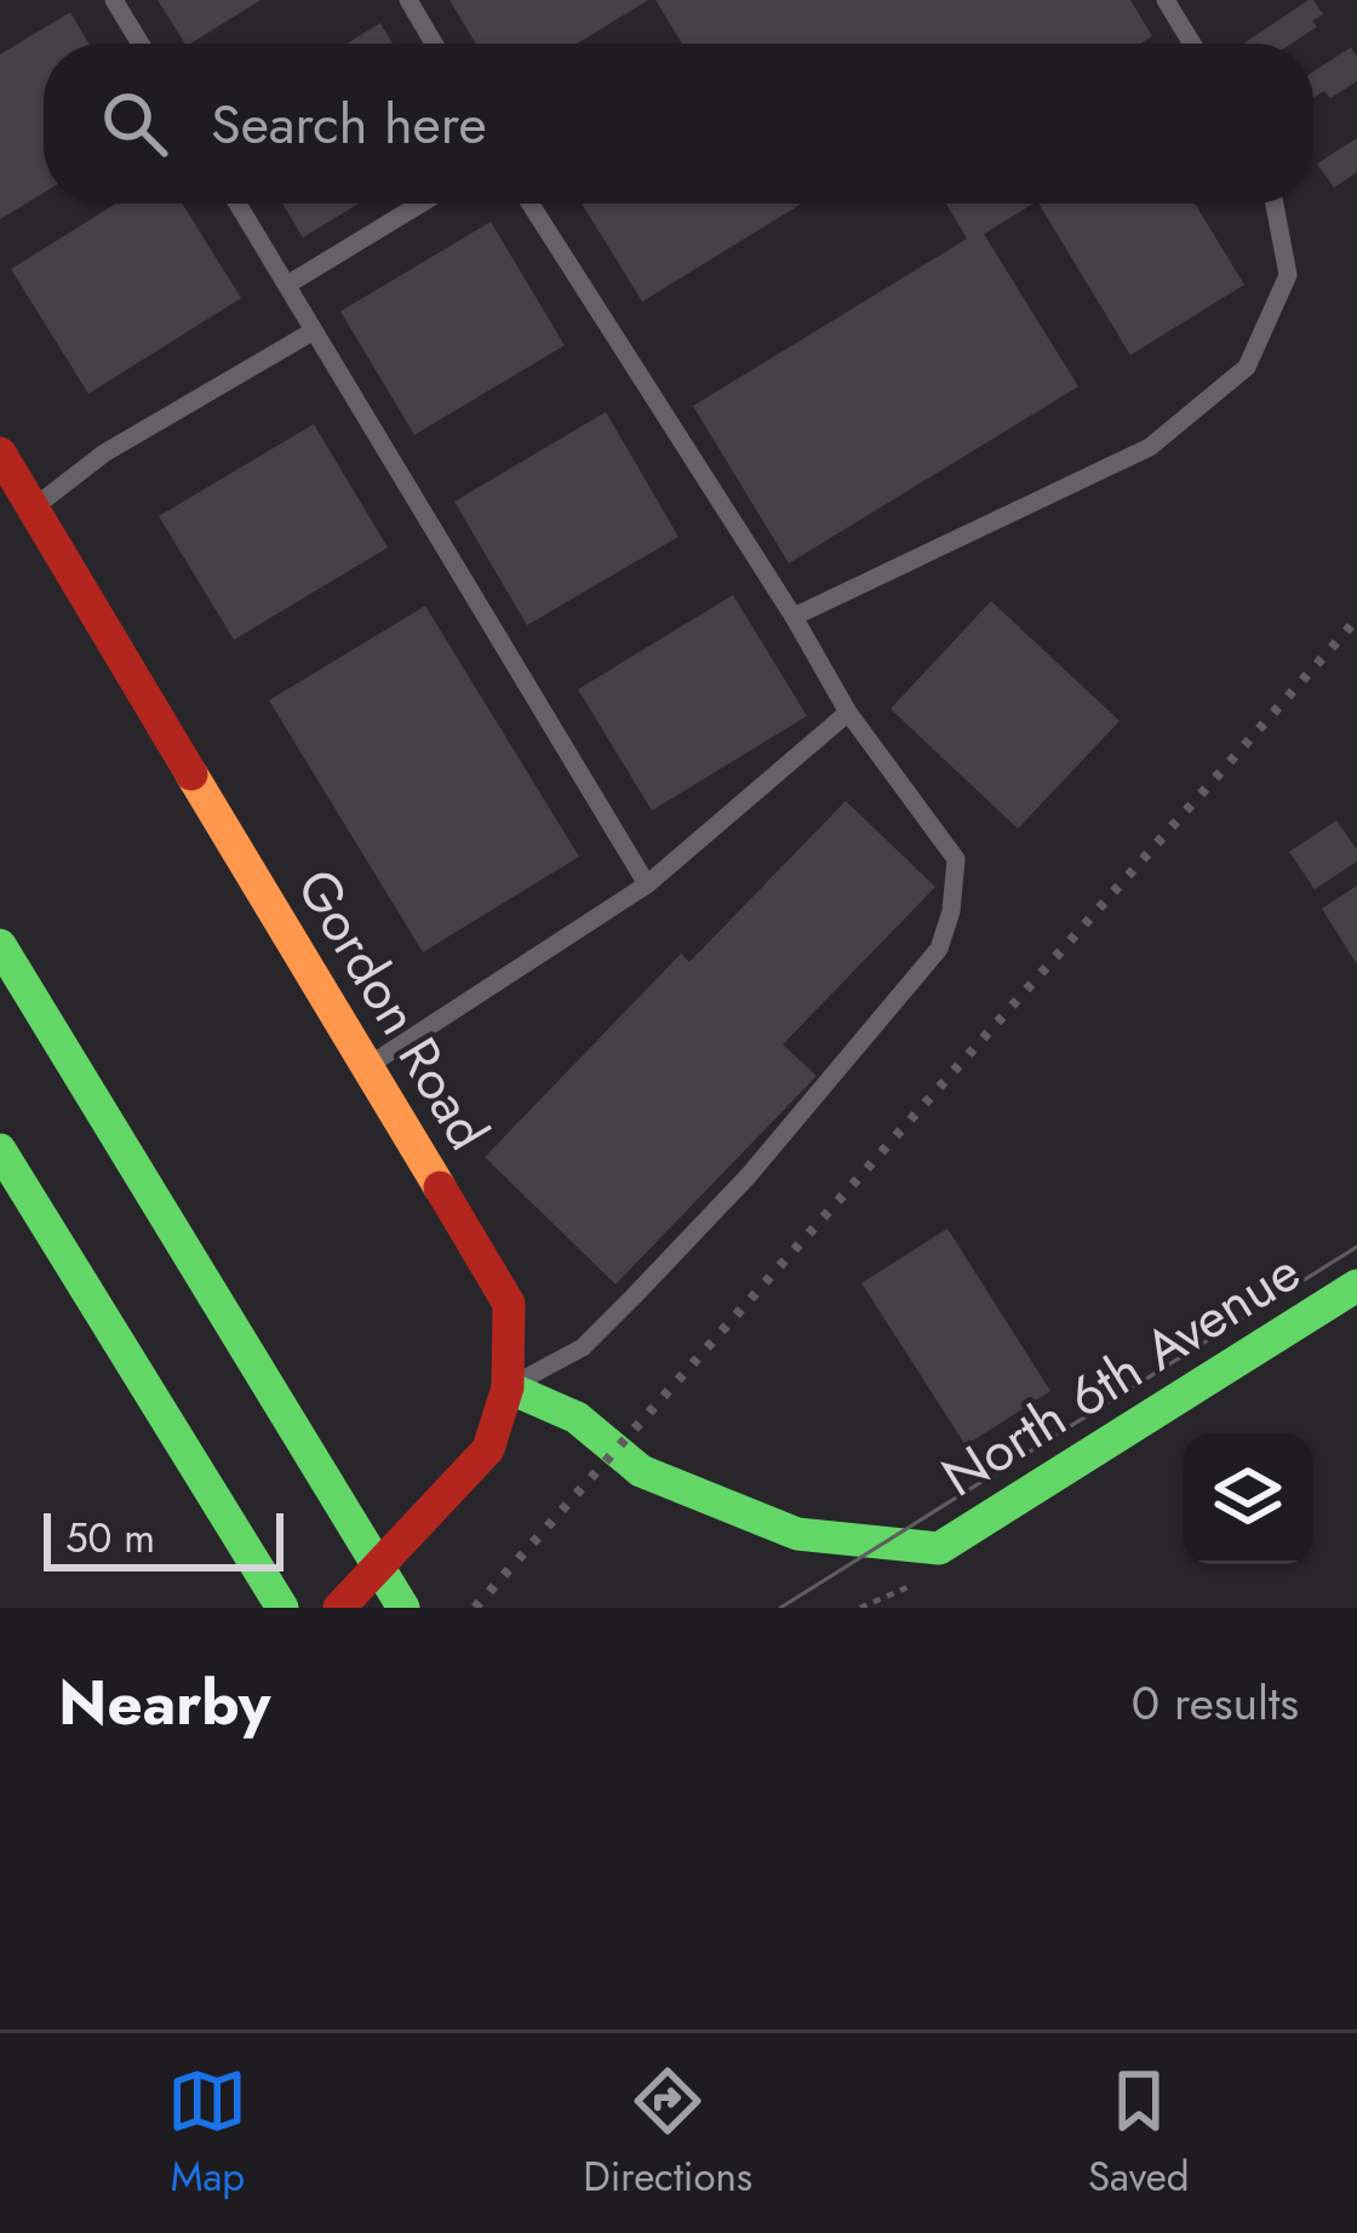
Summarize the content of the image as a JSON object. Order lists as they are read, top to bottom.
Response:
{
  "streets": {
    "main road": ["Gordon Road", "North 6th Avenue"]
  },
  "crossings": [
    ["Gordon Road", "North 6th Avenue"]
  ],
  "scale_bar": "50 m",
  "page": {
    "search": "Search here",
    "scale": "50 m",
    "heading": ["Nearby", "0 results"],
    "nav": ["Map", "Directions", "Saved"]
  }
}
